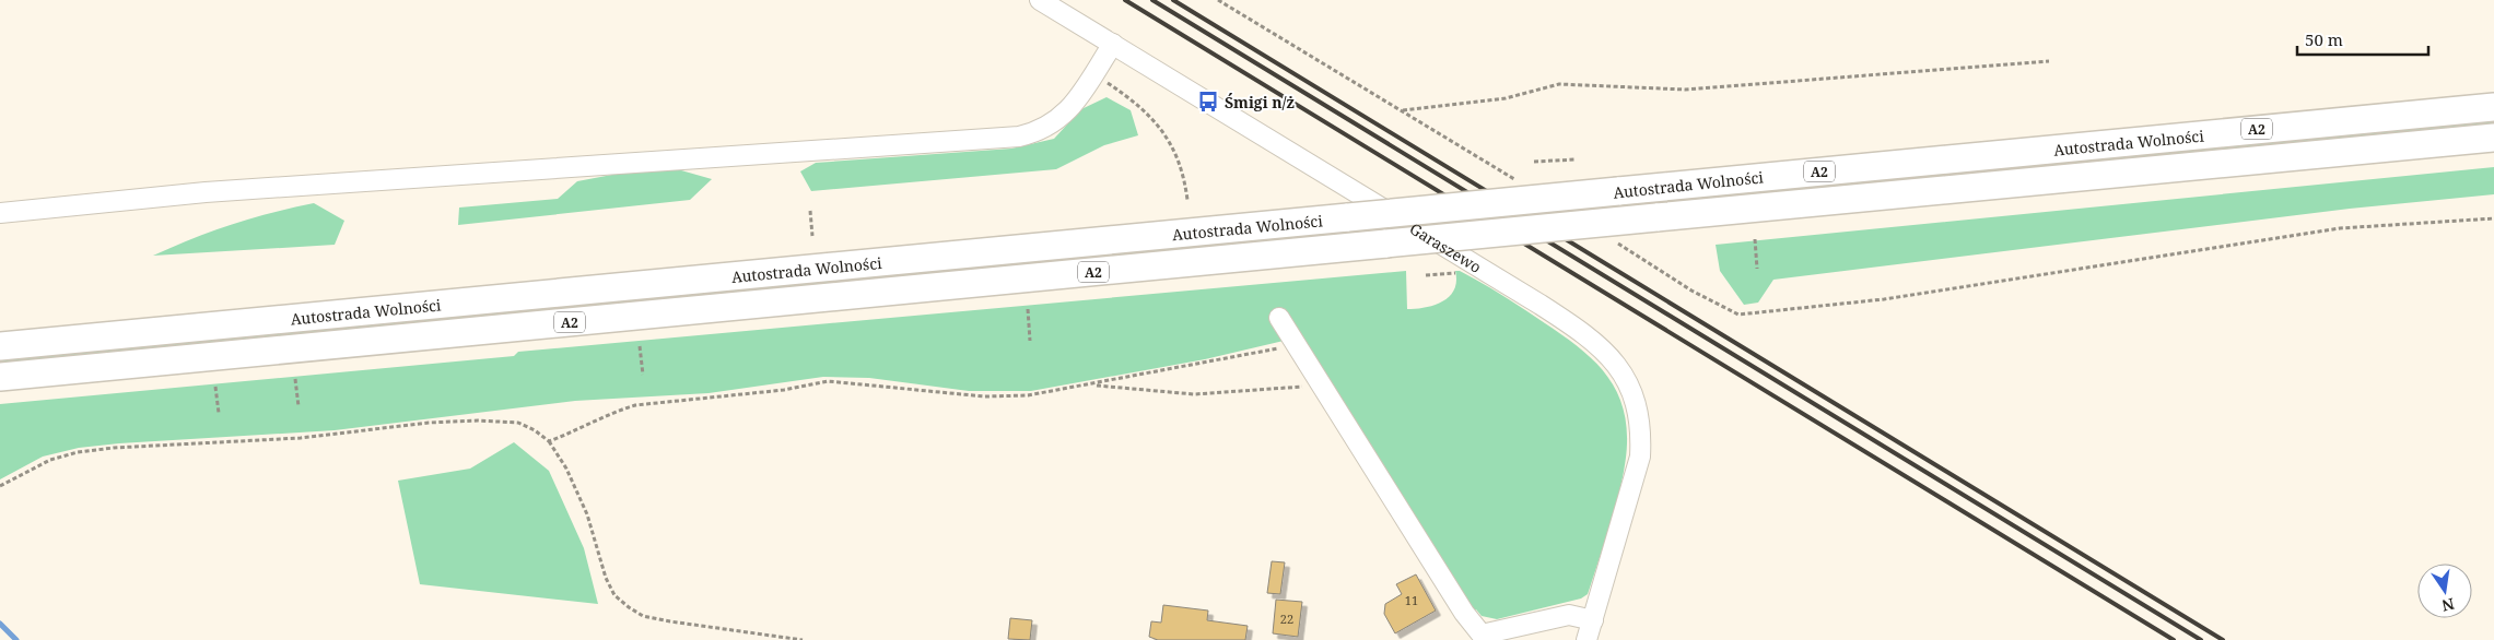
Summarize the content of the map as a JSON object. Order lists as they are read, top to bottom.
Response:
{
  "streets": {
    "highway": ["A2", "Autostrada Wolności"],
    "street": ["Garaszewo"]
  },
  "places": {
    "bus stop": ["Śmigi n/ż"]
  },
  "house_numbers": ["11", "22"],
  "scale_bar": "50 m",
  "north": "bottom"
}
